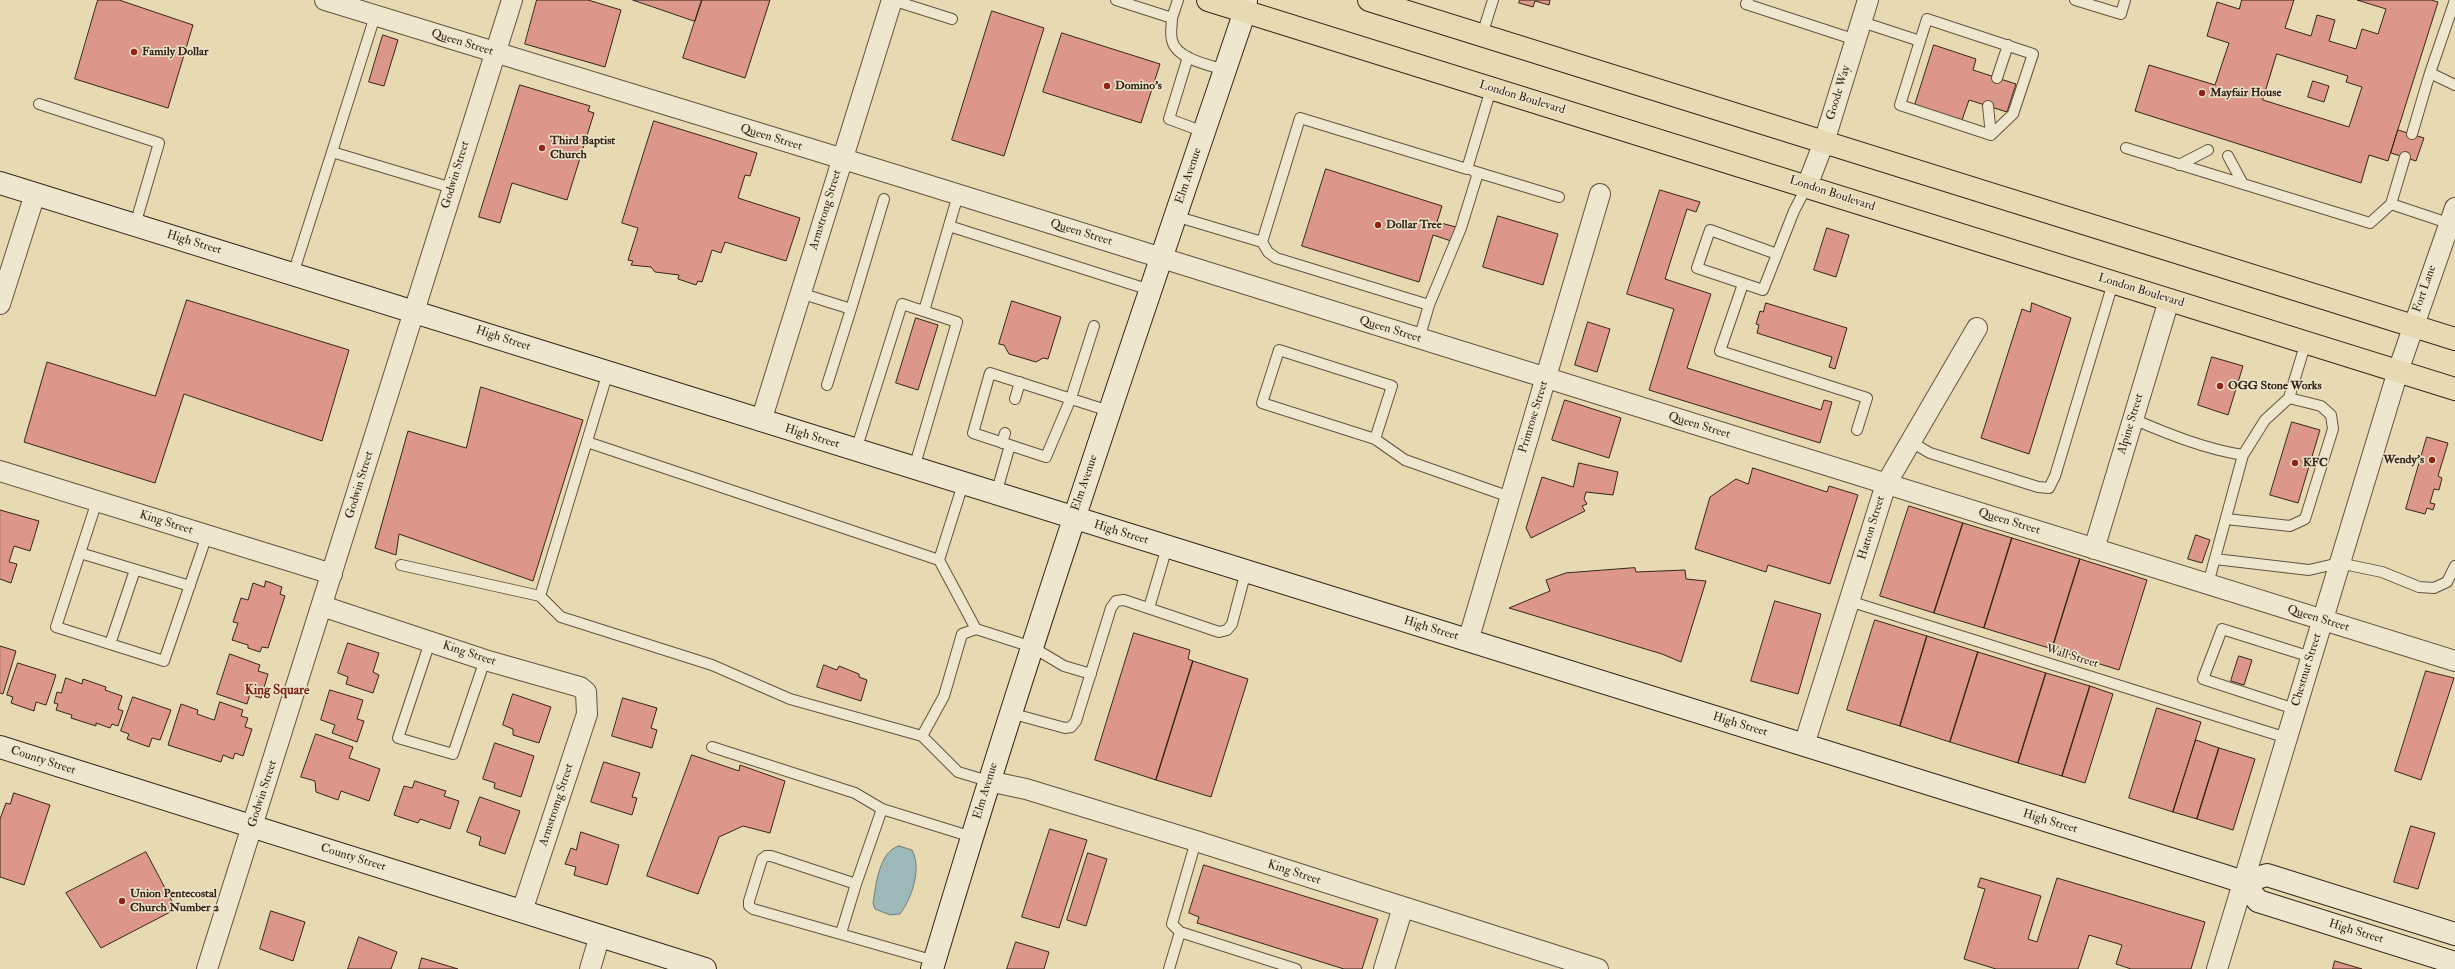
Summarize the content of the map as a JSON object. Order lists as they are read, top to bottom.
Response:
{
  "streets": {
    "main road": [
      "London Boulevard",
      "Elm Avenue",
      "High Street",
      "County Street"
    ],
    "street": [
      "Queen Street",
      "Goode Way",
      "Godwin Street",
      "Armstrong Street",
      "Fort Lane",
      "Primrose Street",
      "Alpine Street",
      "King Street",
      "Hatton Street",
      "Chestnut Street",
      "Armstromg Street"
    ],
    "lane": ["Wall Street"]
  },
  "crossings": [
    ["Queen Street", "Godwin Street"],
    ["Queen Street", "Elm Avenue"],
    ["Queen Street", "Armstrong Street"],
    ["Queen Street", "Primrose Street"],
    ["Queen Street", "Alpine Street"],
    ["Queen Street", "Hatton Street"],
    ["Queen Street", "Chestnut Street"],
    ["Goode Way", "London Boulevard"],
    ["London Boulevard", "Elm Avenue"],
    ["London Boulevard", "Fort Lane"],
    ["London Boulevard", "Alpine Street"],
    ["London Boulevard", "Chestnut Street"],
    ["Godwin Street", "High Street"],
    ["Godwin Street", "King Street"],
    ["Godwin Street", "County Street"],
    ["Elm Avenue", "High Street"],
    ["Elm Avenue", "King Street"],
    ["Armstrong Street", "High Street"],
    ["High Street", "Primrose Street"],
    ["High Street", "Hatton Street"],
    ["High Street", "Chestnut Street"],
    ["Fort Lane", "Chestnut Street"],
    ["King Street", "Armstromg Street"],
    ["Hatton Street", "Wall Street"],
    ["Wall Street", "Chestnut Street"],
    ["County Street", "Armstromg Street"]
  ],
  "districts": ["King Square"],
  "places": [
    "Family Dollar",
    "Domino's",
    "Mayfair House",
    "Third Baptist Church",
    "Dollar Tree",
    "OGG Stone Works",
    "Wendy's",
    "KFC",
    "Union Pentecostal Church Number 2"
  ]
}
